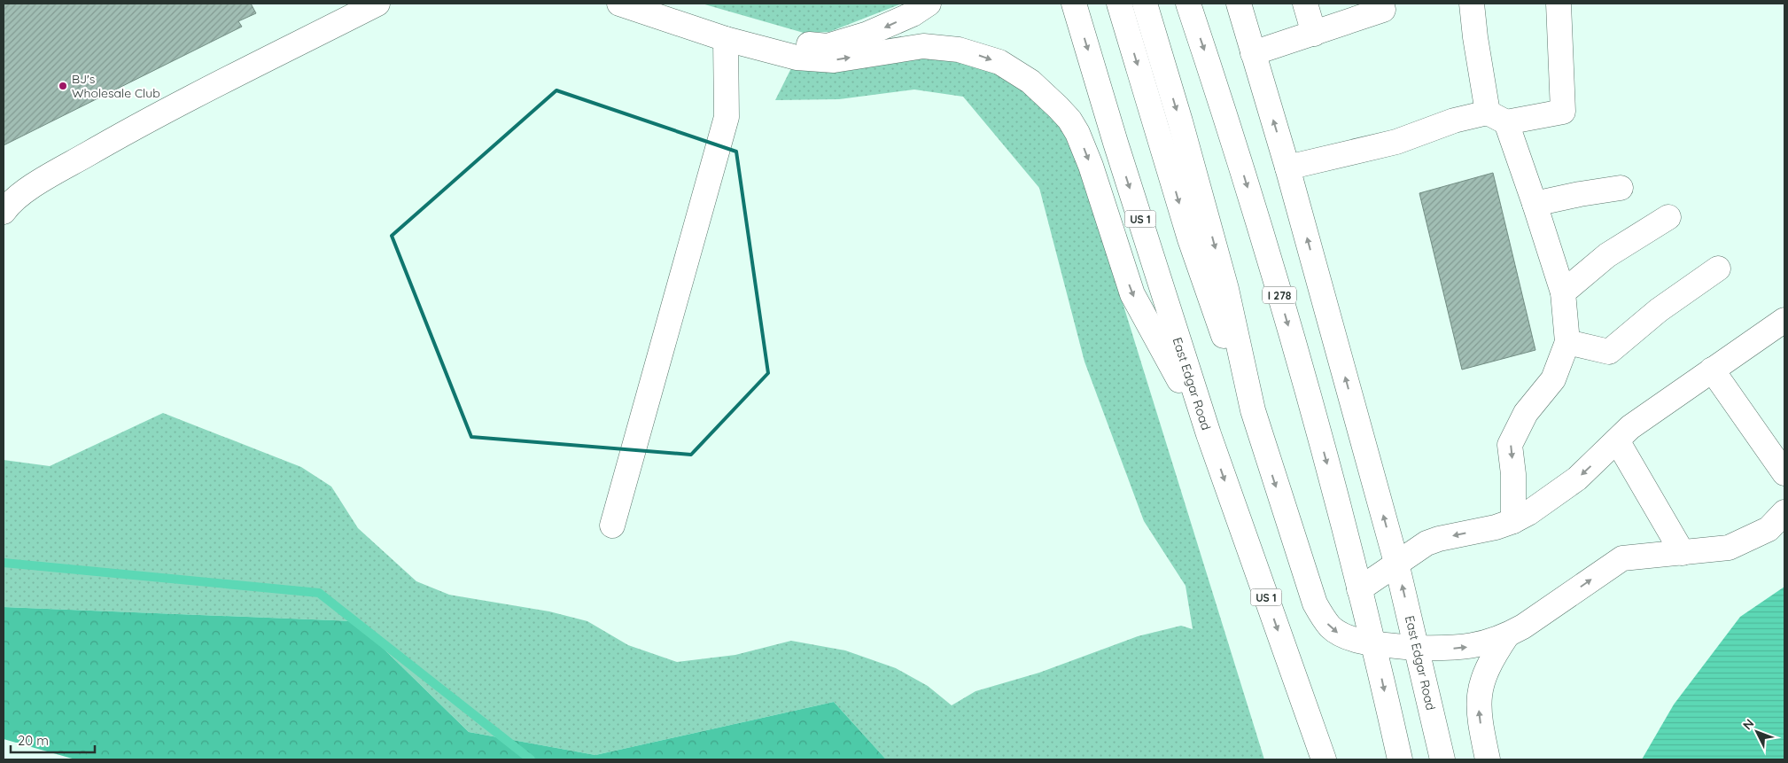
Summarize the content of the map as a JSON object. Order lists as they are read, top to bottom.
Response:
{
  "streets": {
    "main road": ["US 1", "I 278", "East Edgar Road"]
  },
  "places": ["BJ's Wholesale Club"],
  "scale_bar": "20 m",
  "north": "top left"
}
